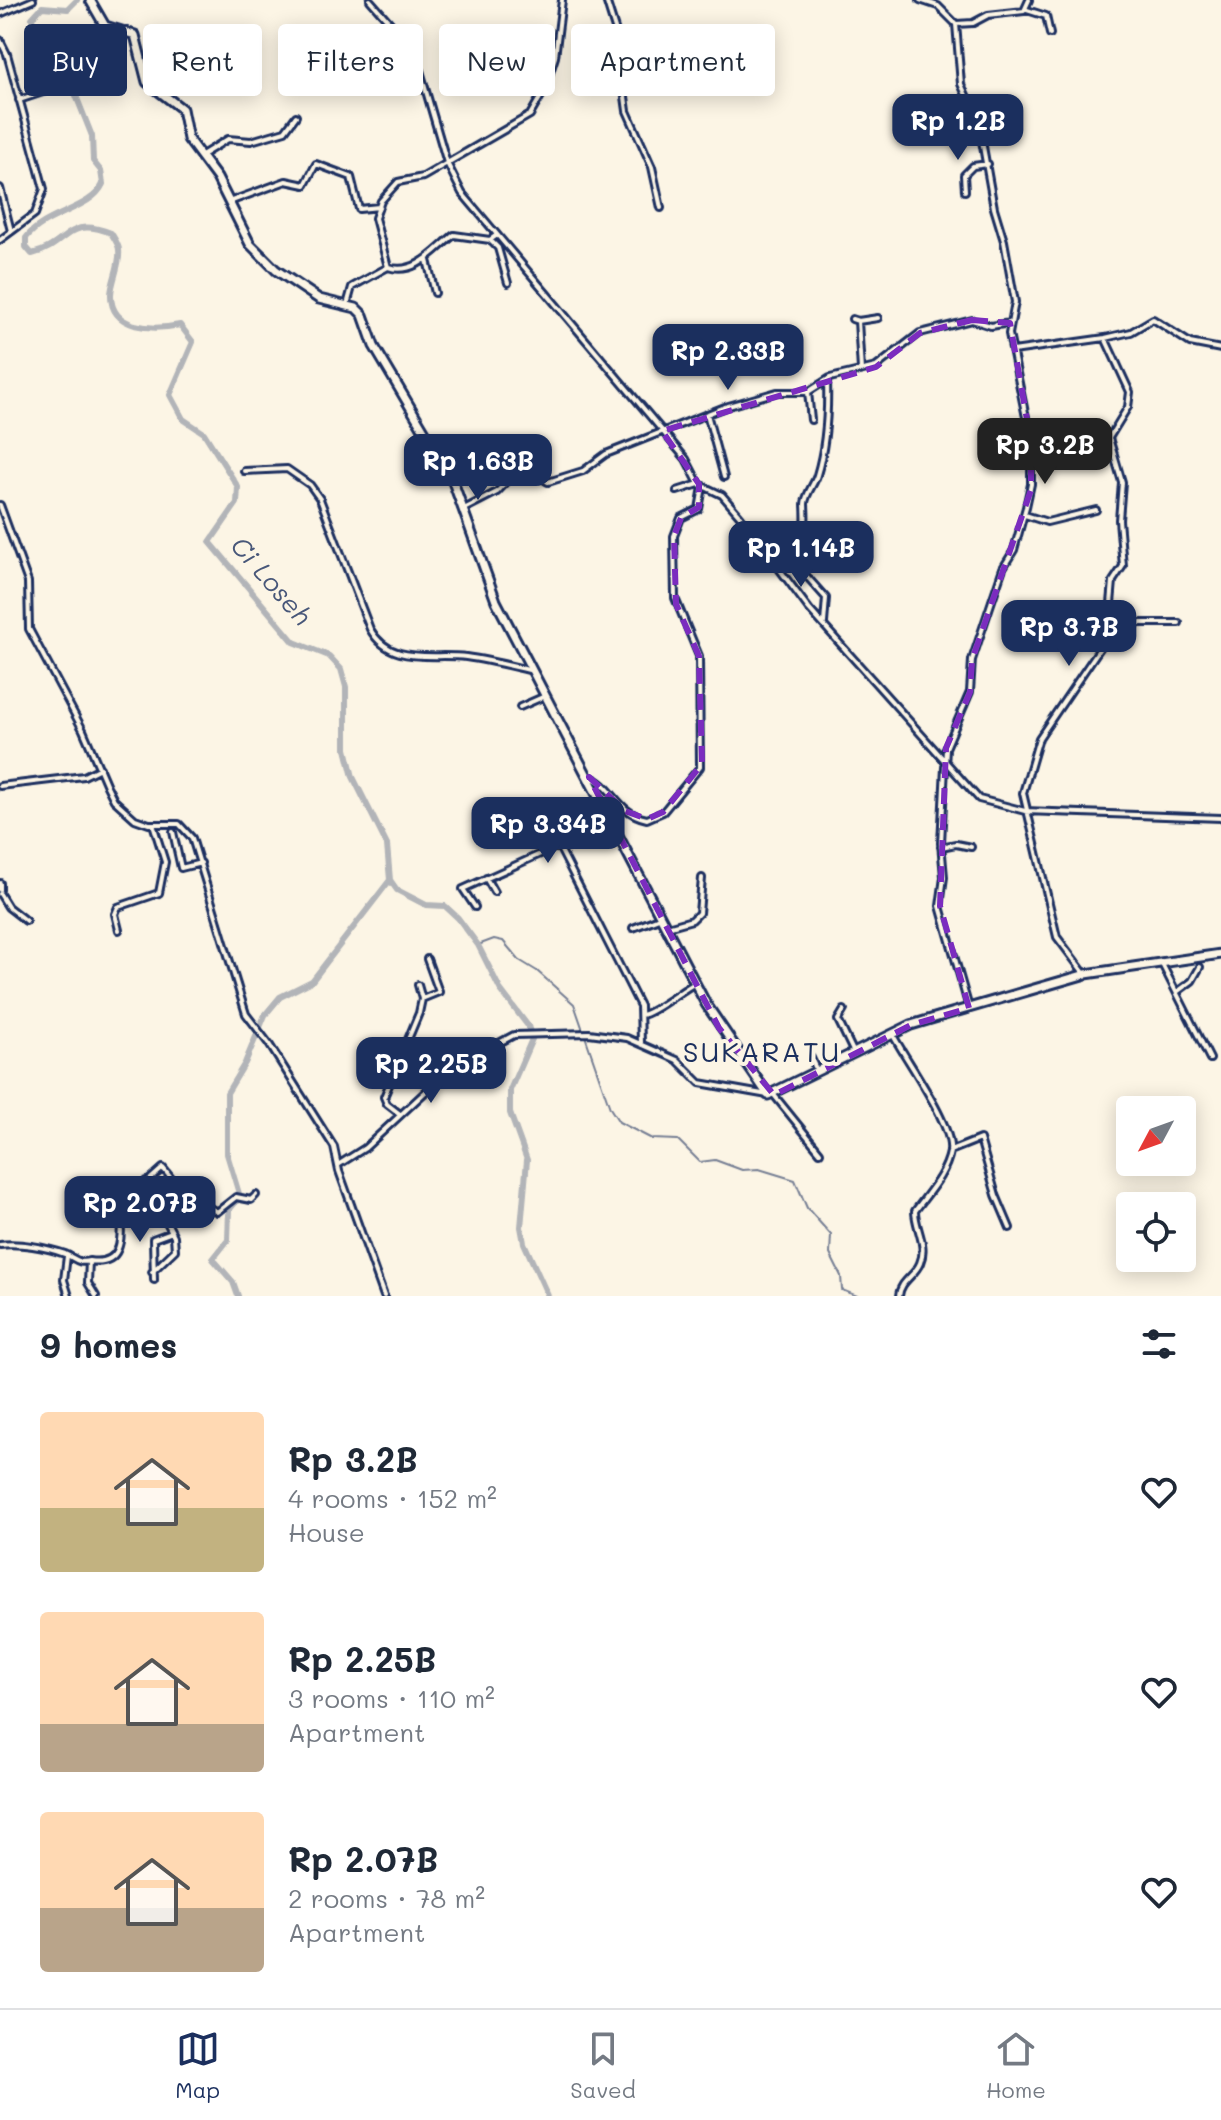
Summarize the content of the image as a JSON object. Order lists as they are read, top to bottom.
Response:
{
  "districts": ["SUKARATU"],
  "water": ["Ci Loseh"],
  "north": "bottom left",
  "page": {
    "chip": [
      "Buy",
      "Rent",
      "Filters",
      "New",
      "Apartment"
    ],
    "price": [
      "Rp 1.2B",
      "Rp 2.33B",
      "Rp 3.2B",
      "Rp 1.63B",
      "Rp 1.14B",
      "Rp 3.7B",
      "Rp 3.34B",
      "Rp 2.25B",
      "Rp 2.07B"
    ],
    "heading": "9 homes",
    "list": [
      {
        "name": "Rp 3.2B",
        "note": "4 rooms · 152 m² · House"
      },
      {
        "name": "Rp 2.25B",
        "note": "3 rooms · 110 m² · Apartment"
      },
      {
        "name": "Rp 2.07B",
        "note": "2 rooms · 78 m² · Apartment"
      }
    ],
    "tabs": ["Map", "Saved", "Home"]
  }
}
